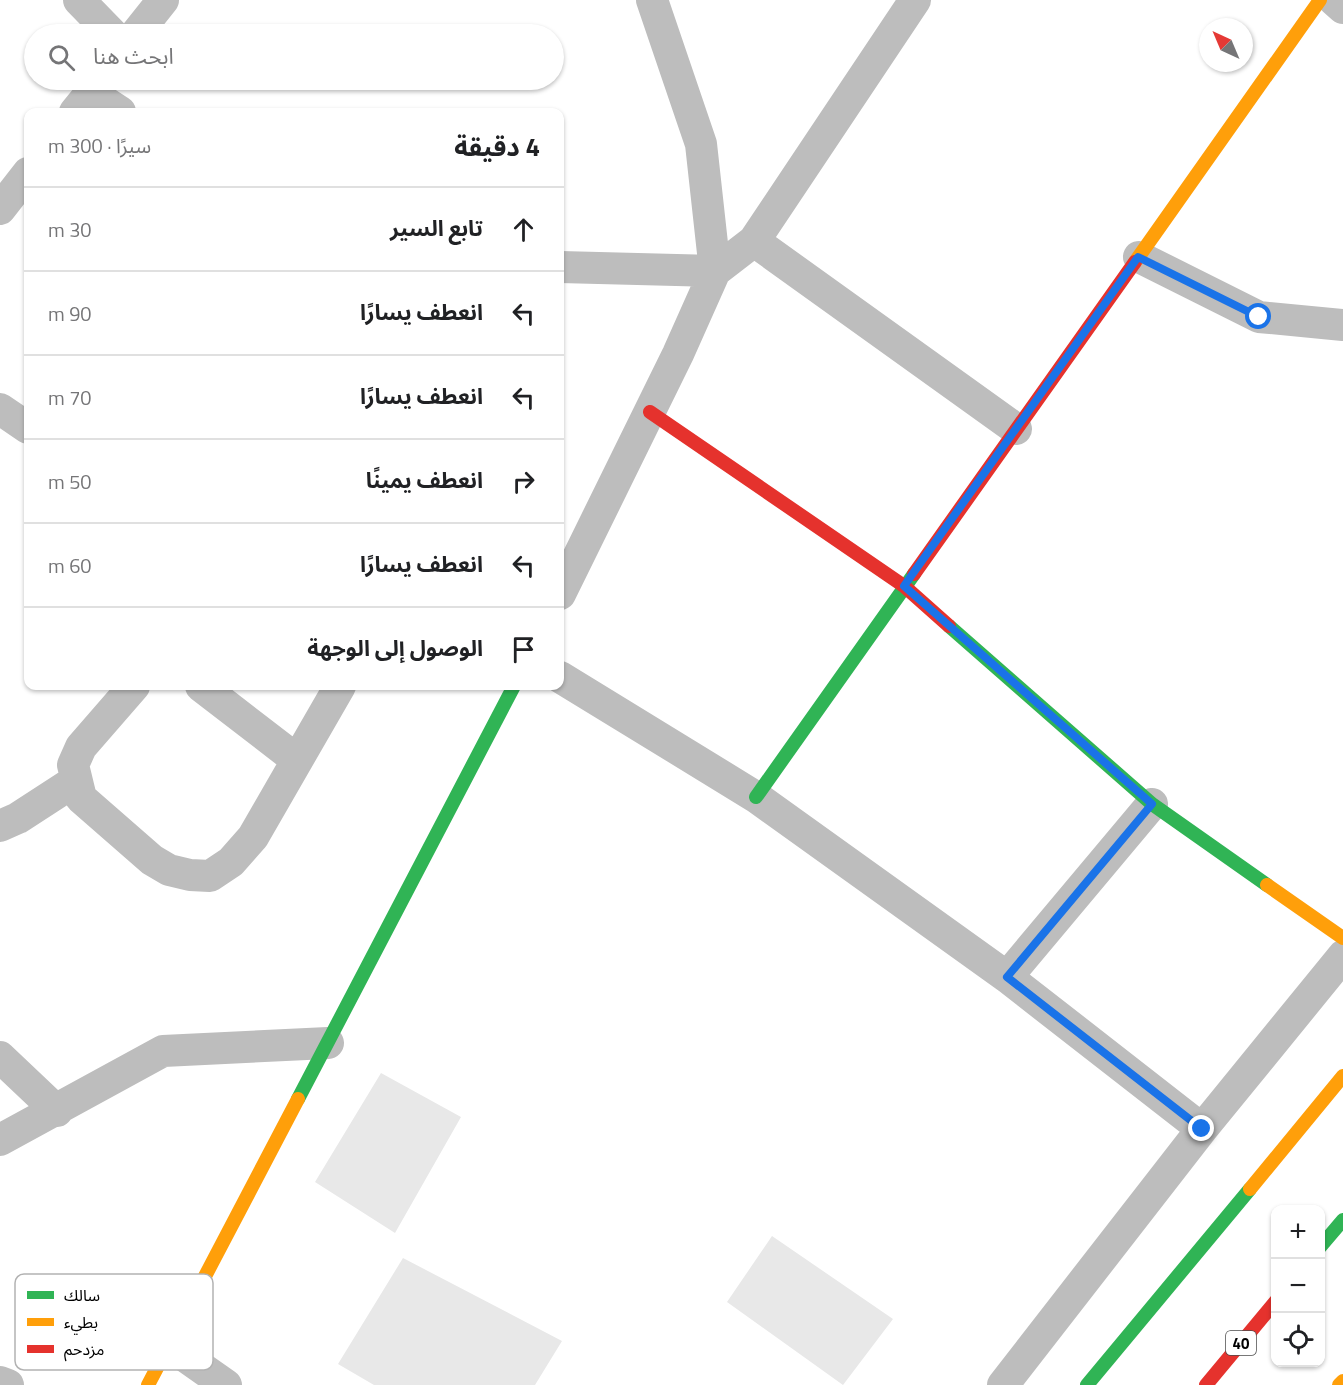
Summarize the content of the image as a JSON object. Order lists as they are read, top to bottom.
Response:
{
  "streets": {
    "main road": ["40"]
  },
  "legend": ["سالك", "بطيء", "مزدحم"],
  "north": "top left",
  "page": {
    "search": "ابحث هنا",
    "heading": ["4 دقيقة", "سيرًا · 300 m"],
    "list": [
      ["تابع السير", "30 m"],
      ["انعطف يسارًا", "90 m"],
      ["انعطف يسارًا", "70 m"],
      ["انعطف يمينًا", "50 m"],
      ["انعطف يسارًا", "60 m"],
      "الوصول إلى الوجهة"
    ],
    "map_buttons": ["+", "−"]
  }
}
